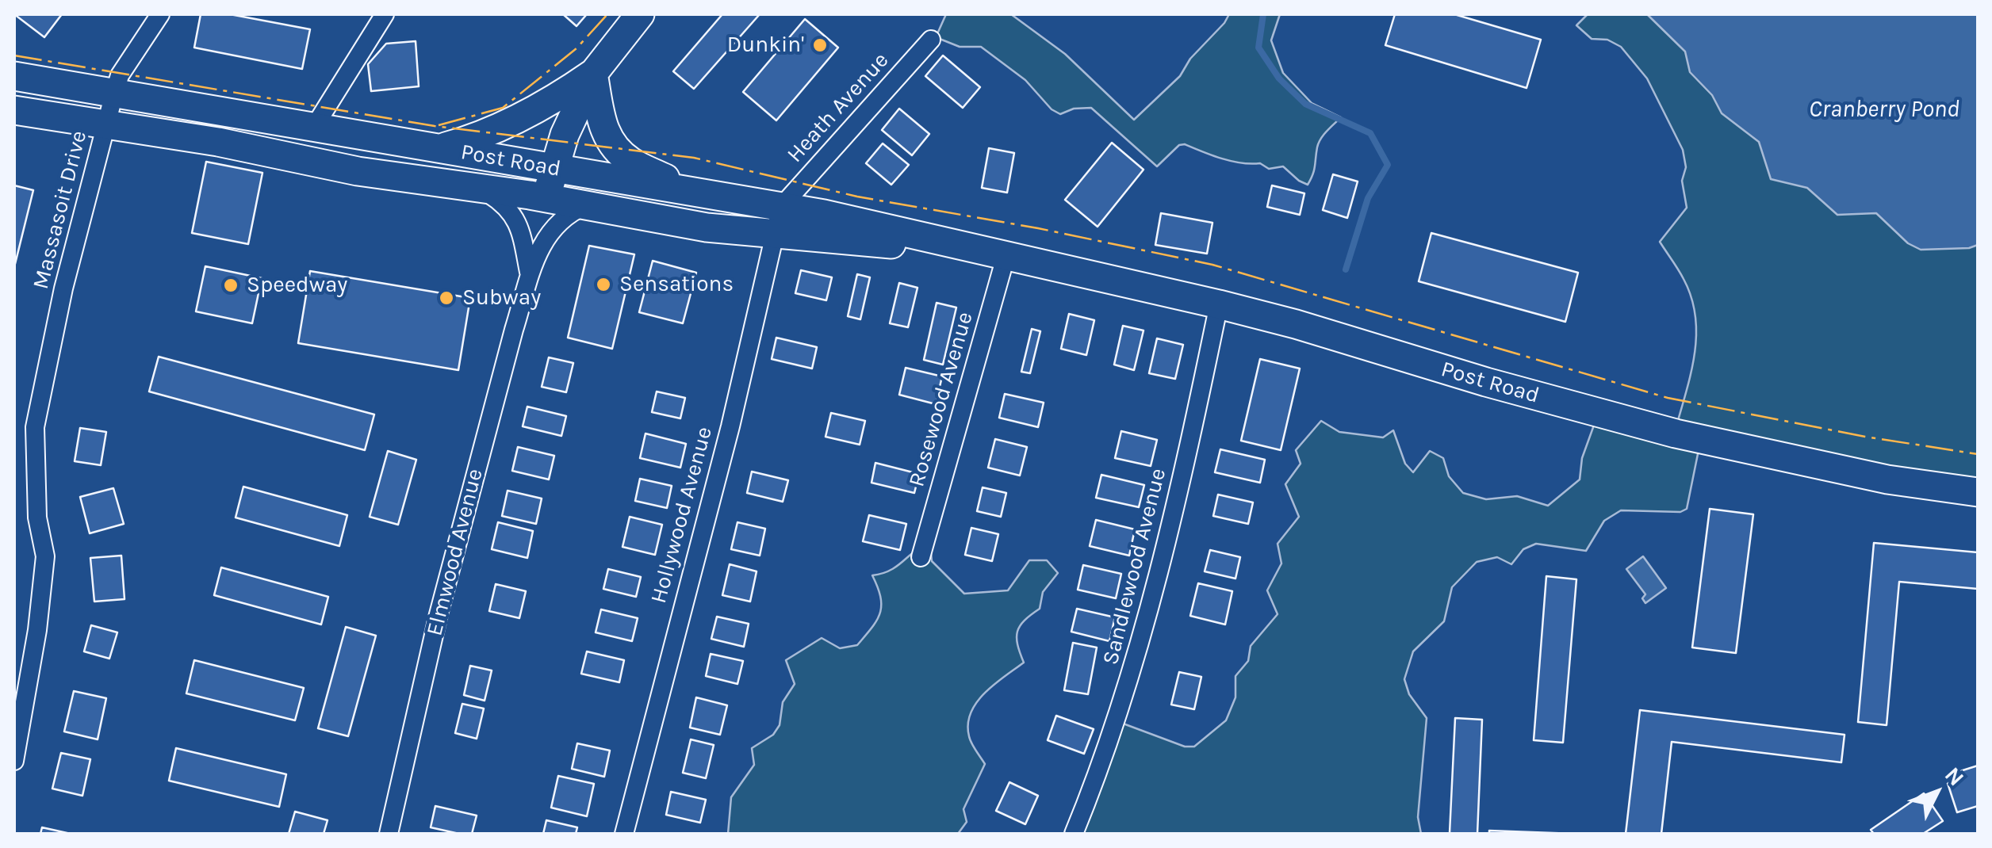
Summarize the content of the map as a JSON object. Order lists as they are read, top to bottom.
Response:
{
  "streets": {
    "main road": ["Post Road"],
    "street": [
      "Heath Avenue",
      "Massasoit Drive",
      "Rosewood Avenue",
      "Hollywood Avenue",
      "Elmwood Avenue",
      "Sandlewood Avenue"
    ]
  },
  "crossings": [
    ["Heath Avenue", "Post Road"],
    ["Heath Avenue", "Hollywood Avenue"],
    ["Post Road", "Massasoit Drive"],
    ["Post Road", "Rosewood Avenue"],
    ["Post Road", "Hollywood Avenue"],
    ["Post Road", "Elmwood Avenue"],
    ["Post Road", "Sandlewood Avenue"]
  ],
  "water": ["Cranberry Pond"],
  "places": [
    "Dunkin'",
    "Sensations",
    "Speedway",
    "Subway"
  ],
  "north": "top right"
}
